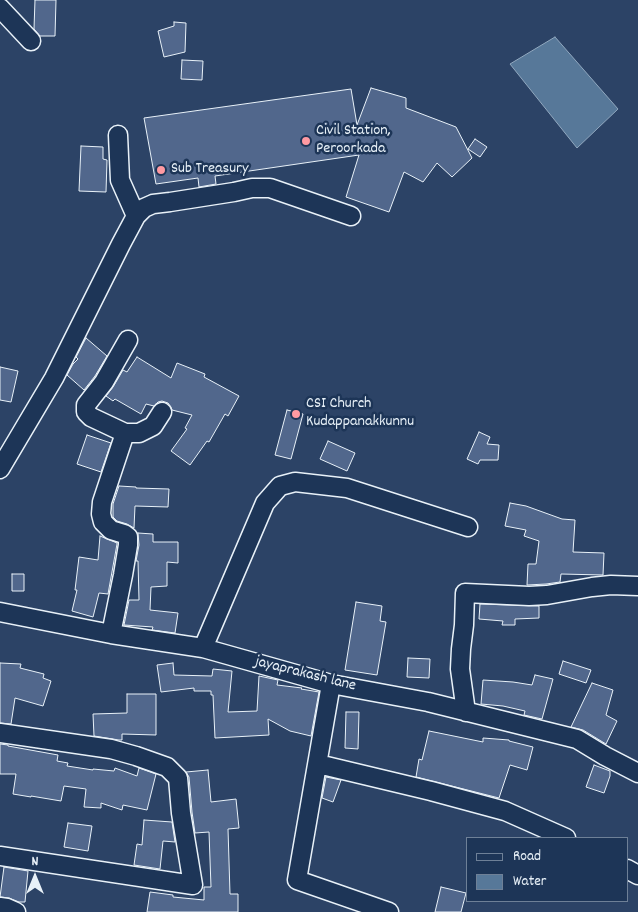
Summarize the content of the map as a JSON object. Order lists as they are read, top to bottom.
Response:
{
  "streets": {
    "street": ["jayaprakash lane"]
  },
  "places": ["Civil Station, Peroorkada", "Sub Treasury", "CSI Church Kudappanakkunnu"],
  "legend": ["Road", "Water"],
  "north": "top"
}
